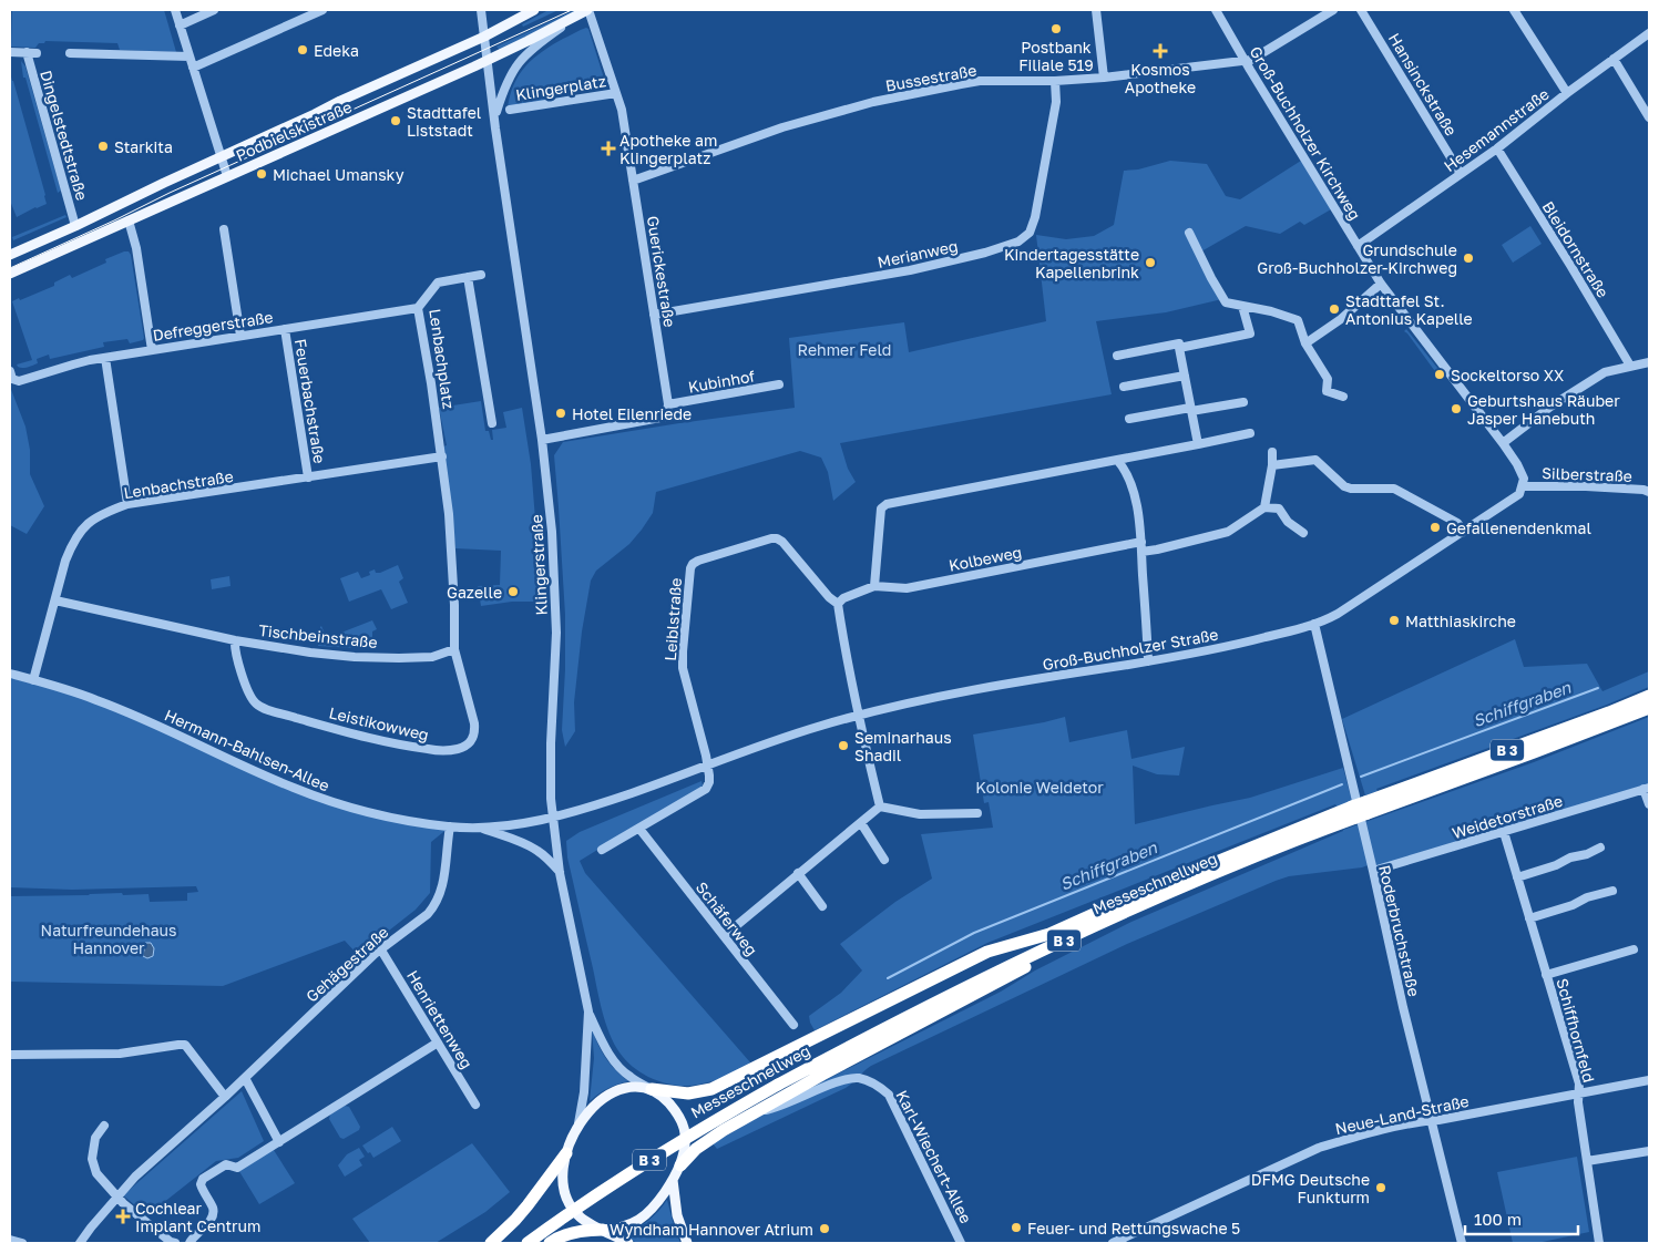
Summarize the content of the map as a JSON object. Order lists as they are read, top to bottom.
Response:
{
  "streets": {
    "highway": ["B 3", "Messeschnellweg"],
    "main road": ["Podbielskistraße"],
    "street": [
      "Bussestraße",
      "Hansinckstraße",
      "Klingerplatz",
      "Hesemannstraße",
      "Groß-Buchholzer Kirchweg",
      "Dingelstedtstraße",
      "Bleidornstraße",
      "Merianweg",
      "Guerickestraße",
      "Defreggerstraße",
      "Lenbachplatz",
      "Kubinhof",
      "Feuerbachstraße",
      "Silberstraße",
      "Lenbachstraße",
      "Kolbeweg",
      "Klingerstraße",
      "Leiblstraße",
      "Tischbeinstraße",
      "Groß-Buchholzer Straße",
      "Leistikowweg",
      "Hermann-Bahlsen-Allee",
      "Weidetorstraße",
      "Schäferweg",
      "Roderbruchstraße",
      "Gehägestraße",
      "Henriettenweg",
      "Schiffhornfeld",
      "Neue-Land-Straße",
      "Karl-Wiechert-Allee"
    ]
  },
  "crossings": [
    ["Bussestraße", "Groß-Buchholzer Kirchweg"],
    ["Bussestraße", "Merianweg"],
    ["Bussestraße", "Guerickestraße"],
    ["Hansinckstraße", "Hesemannstraße"],
    ["Klingerplatz", "Guerickestraße"],
    ["Hesemannstraße", "Groß-Buchholzer Kirchweg"],
    ["Hesemannstraße", "Bleidornstraße"],
    ["Podbielskistraße", "Dingelstedtstraße"],
    ["Podbielskistraße", "Guerickestraße"],
    ["Podbielskistraße", "Klingerstraße"],
    ["Groß-Buchholzer Kirchweg", "Silberstraße"],
    ["Groß-Buchholzer Kirchweg", "Groß-Buchholzer Straße"],
    ["Merianweg", "Guerickestraße"],
    ["Guerickestraße", "Kubinhof"],
    ["Guerickestraße", "Klingerstraße"],
    ["Defreggerstraße", "Lenbachplatz"],
    ["Defreggerstraße", "Feuerbachstraße"],
    ["Lenbachplatz", "Lenbachstraße"],
    ["Feuerbachstraße", "Lenbachstraße"],
    ["Silberstraße", "Groß-Buchholzer Straße"],
    ["Lenbachstraße", "Tischbeinstraße"],
    ["Lenbachstraße", "Hermann-Bahlsen-Allee"],
    ["Kolbeweg", "Leiblstraße"],
    ["Klingerstraße", "Groß-Buchholzer Straße"],
    ["Klingerstraße", "Hermann-Bahlsen-Allee"],
    ["Leiblstraße", "Groß-Buchholzer Straße"],
    ["Tischbeinstraße", "Leistikowweg"],
    ["Groß-Buchholzer Straße", "Hermann-Bahlsen-Allee"],
    ["Groß-Buchholzer Straße", "Roderbruchstraße"],
    ["Hermann-Bahlsen-Allee", "Gehägestraße"],
    ["Weidetorstraße", "Roderbruchstraße"],
    ["Weidetorstraße", "Schiffhornfeld"],
    ["Roderbruchstraße", "Neue-Land-Straße"],
    ["Gehägestraße", "Henriettenweg"],
    ["Schiffhornfeld", "Neue-Land-Straße"]
  ],
  "water": ["Schiffgraben"],
  "parks": ["Rehmer Feld", "Kolonie Weidetor", "Naturfreundehaus Hannover"],
  "places": {
    "other": [
      "Postbank Filiale 519",
      "Edeka",
      "Stadttafel Liststadt",
      "Starkita",
      "Michael Umansky",
      "Grundschule Groß-Buchholzer-Kirchweg",
      "Kindertagesstätte Kapellenbrink",
      "Stadttafel St. Antonius Kapelle",
      "Sockeltorso XX",
      "Geburtshaus Räuber Jasper Hanebuth",
      "Hotel Eilenriede",
      "Gefallenendenkmal",
      "Gazelle",
      "Matthiaskirche",
      "Seminarhaus Shadil",
      "DFMG Deutsche Funkturm",
      "Feuer- und Rettungswache 5",
      "Wyndham Hannover Atrium"
    ],
    "health": ["Kosmos Apotheke", "Apotheke am Klingerplatz", "Cochlear Implant Centrum"]
  },
  "scale_bar": "100 m"
}
